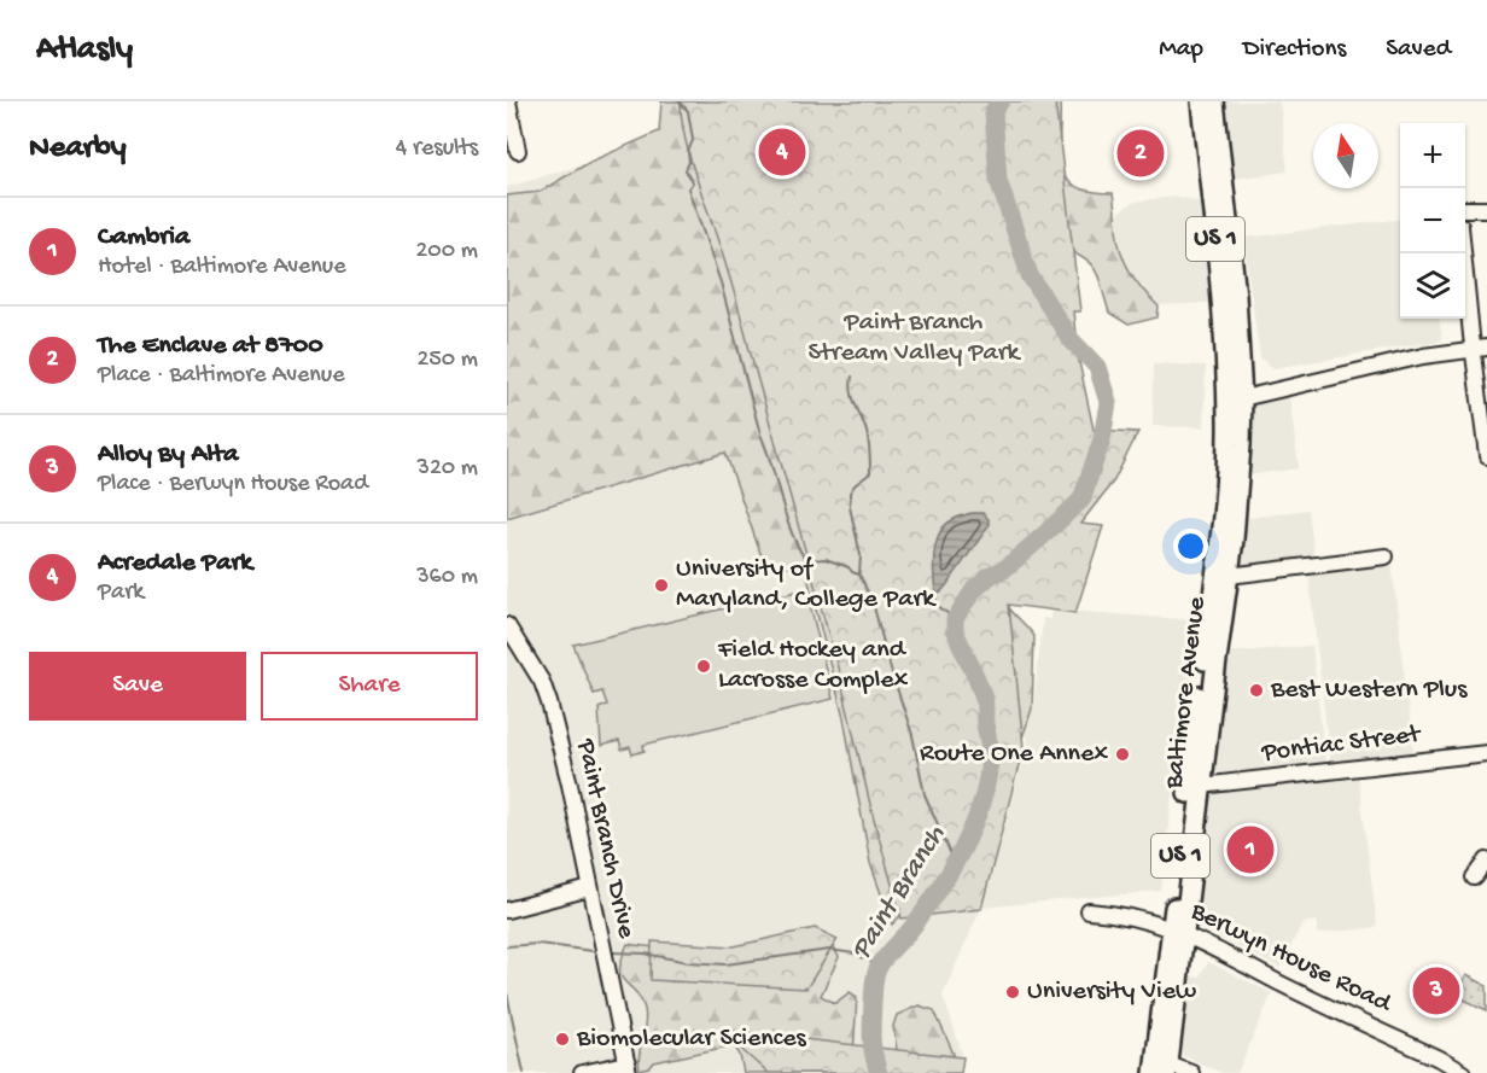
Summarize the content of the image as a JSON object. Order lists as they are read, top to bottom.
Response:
{
  "streets": {
    "main road": ["US 1", "Baltimore Avenue"],
    "street": ["Pontiac Street", "Paint Branch Drive", "Berwyn House Road"]
  },
  "crossings": [
    ["Baltimore Avenue", "Pontiac Street"],
    ["Baltimore Avenue", "Berwyn House Road"]
  ],
  "water": ["Paint Branch"],
  "parks": ["Paint Branch Stream Valley Park"],
  "places": [
    "University of Maryland, College Park",
    "Field Hockey and Lacrosse Complex",
    "Best Western Plus",
    "Route One Annex",
    "University View",
    "Biomolecular Sciences"
  ],
  "north": "top",
  "page": {
    "header": "Atlasly",
    "nav": ["Map", "Directions", "Saved"],
    "heading": ["Nearby", "4 results"],
    "map_buttons": ["+", "−"],
    "pins": [
      "4",
      "2",
      "1",
      "3"
    ],
    "list": [
      {
        "mark": "1",
        "name": "Cambria",
        "note": "Hotel · Baltimore Avenue",
        "value": "200 m"
      },
      {
        "mark": "2",
        "name": "The Enclave at 8700",
        "note": "Place · Baltimore Avenue",
        "value": "250 m"
      },
      {
        "mark": "3",
        "name": "Alloy By Alta",
        "note": "Place · Berwyn House Road",
        "value": "320 m"
      },
      {
        "mark": "4",
        "name": "Acredale Park",
        "note": "Park",
        "value": "360 m"
      }
    ],
    "buttons": ["Save", "Share"]
  }
}
